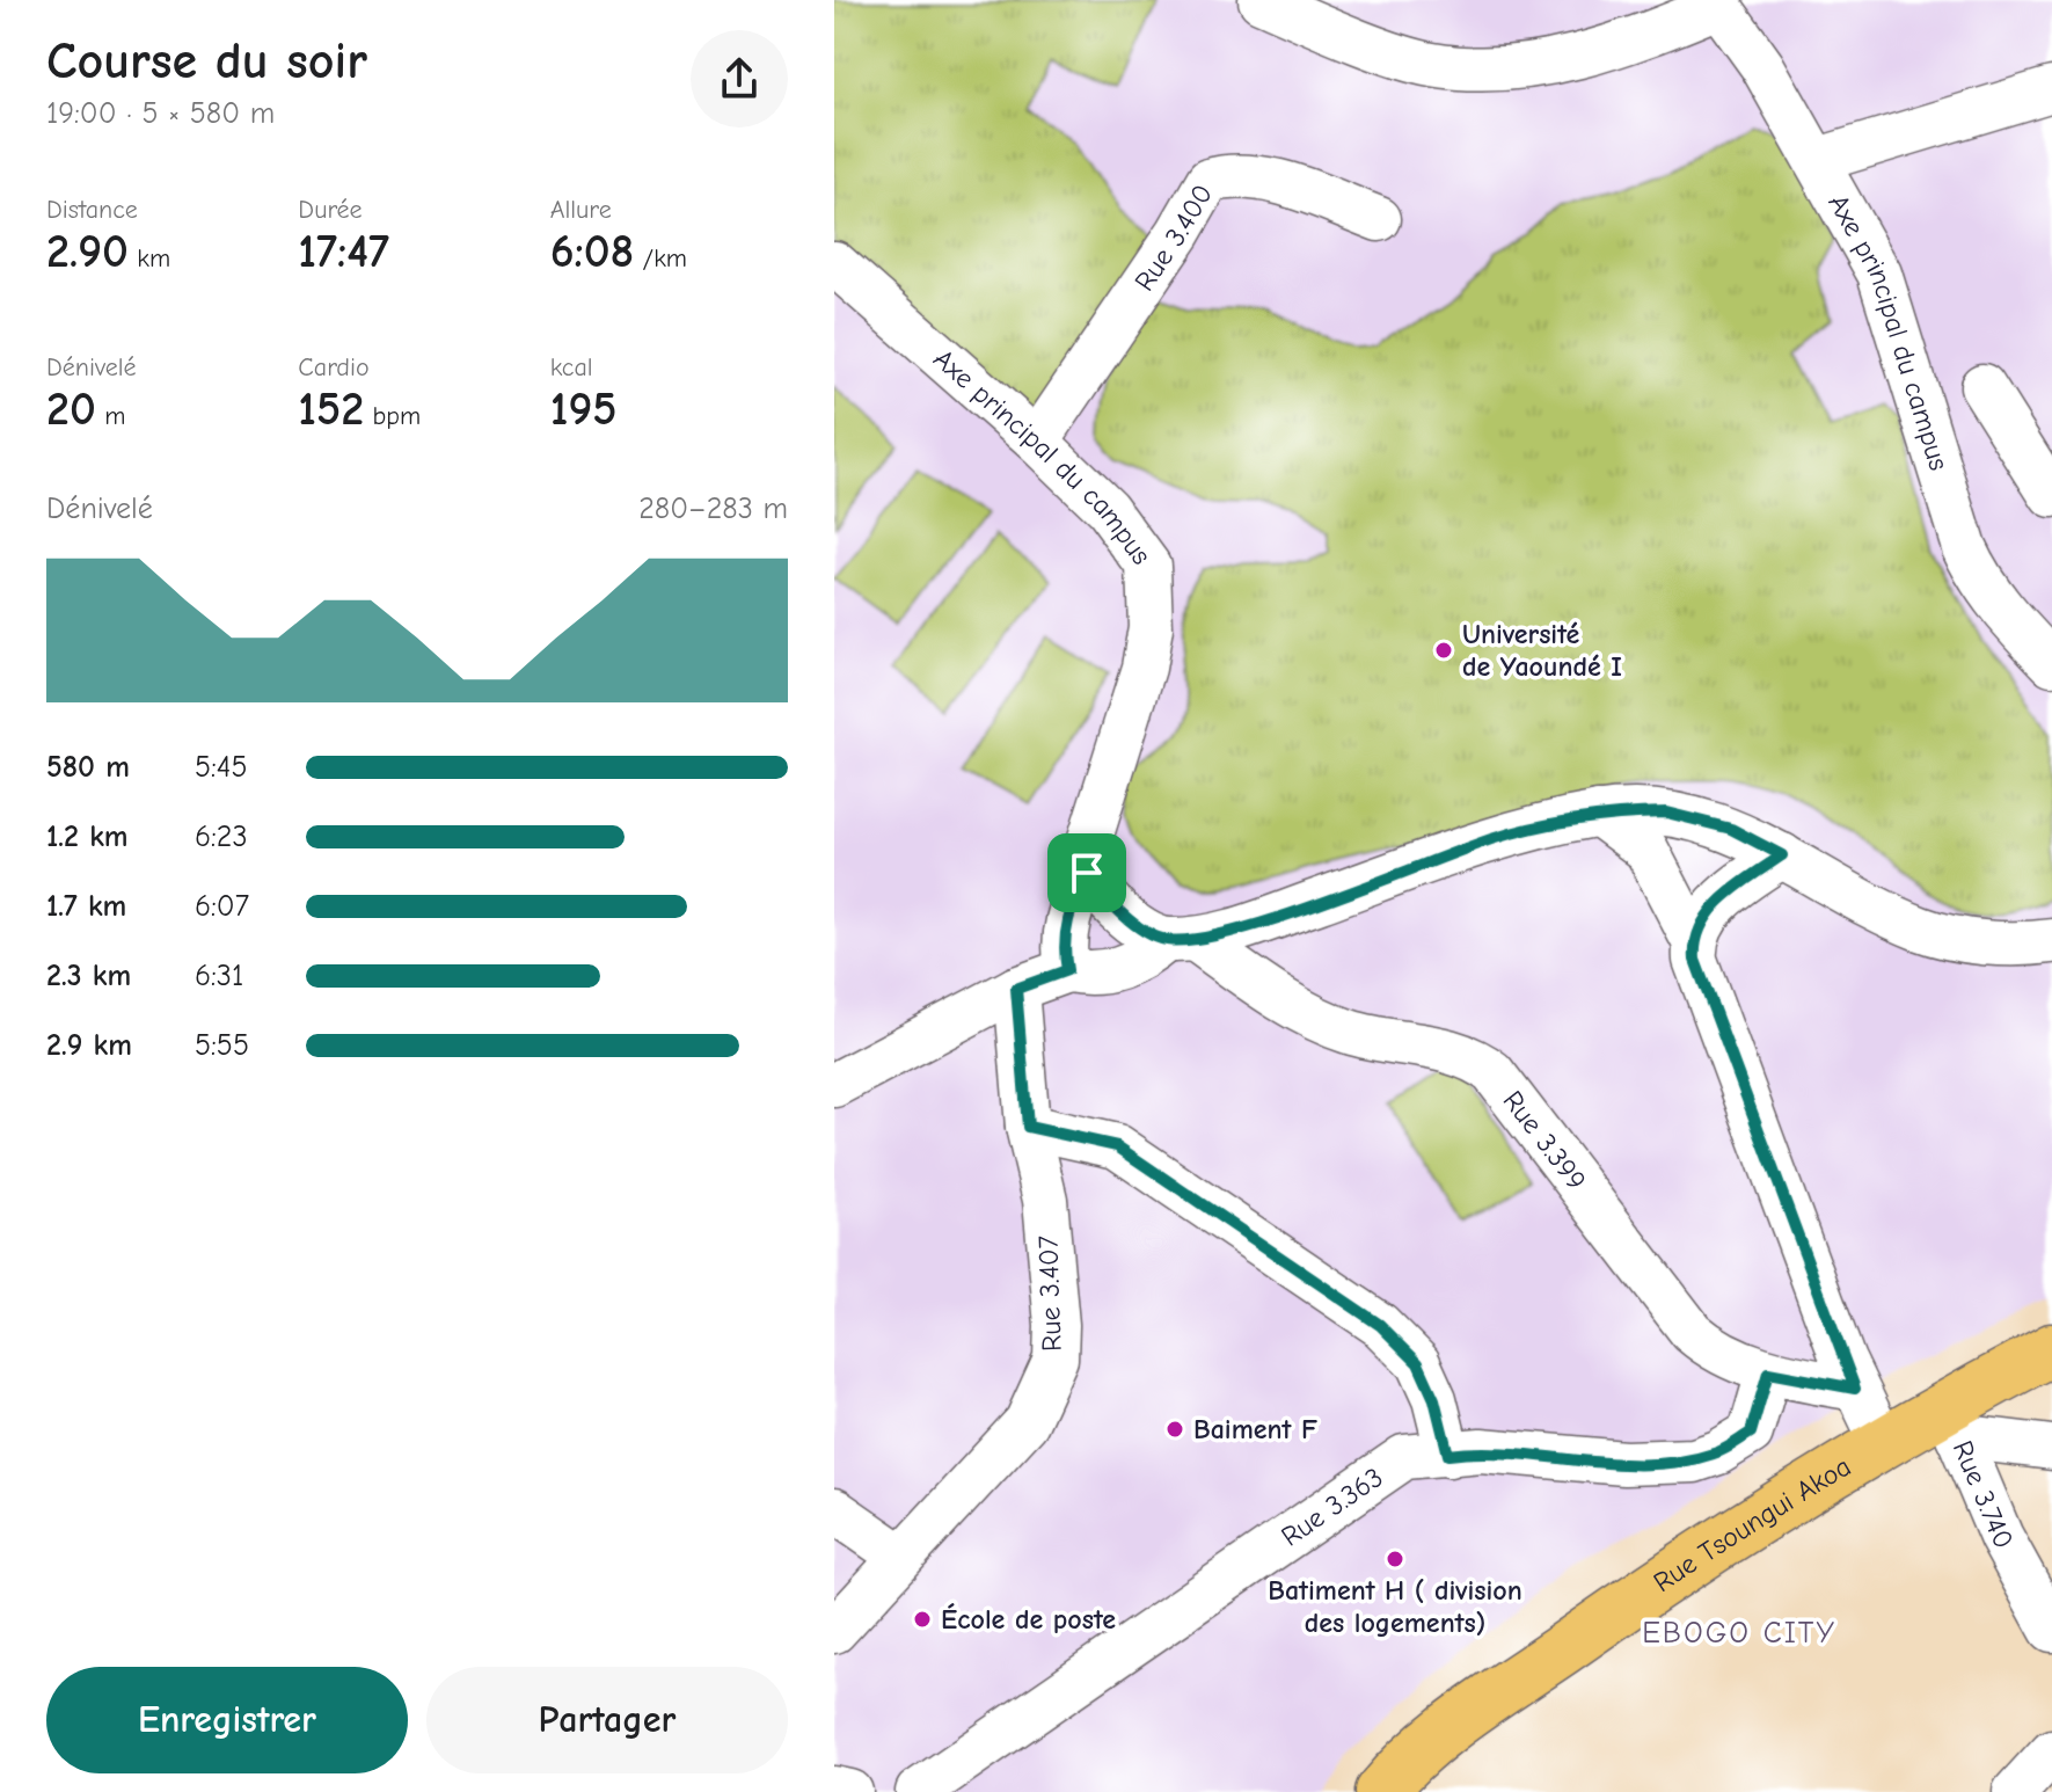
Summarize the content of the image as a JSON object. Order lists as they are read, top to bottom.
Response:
{
  "streets": {
    "main road": ["Rue Tsoungui Akoa"],
    "street": [
      "Rue 3.400",
      "Axe principal du campus",
      "Rue 3.399",
      "Rue 3.407",
      "Rue 3.740",
      "Rue 3.363"
    ]
  },
  "crossings": [
    ["Rue 3.400", "Axe principal du campus"],
    ["Rue 3.399", "Rue 3.363"],
    ["Rue 3.740", "Rue Tsoungui Akoa"]
  ],
  "districts": ["EBOGO CITY"],
  "places": [
    "Université de Yaoundé I",
    "Baiment F",
    "Batiment H ( division des logements)",
    "École de poste"
  ],
  "page": {
    "heading": ["Course du soir", "19:00 · 5 × 580 m"],
    "stats": [
      ["Distance", "2.90 km"],
      ["Durée", "17:47"],
      ["Allure", "6:08 /km"],
      ["Dénivelé", "20 m"],
      ["Cardio", "152 bpm"],
      ["kcal", "195"]
    ],
    "chart": ["Dénivelé", "280–283 m"],
    "list": [
      {
        "name": "580 m",
        "note": "5:45"
      },
      {
        "name": "1.2 km",
        "note": "6:23"
      },
      {
        "name": "1.7 km",
        "note": "6:07"
      },
      {
        "name": "2.3 km",
        "note": "6:31"
      },
      {
        "name": "2.9 km",
        "note": "5:55"
      }
    ],
    "buttons": ["Enregistrer", "Partager"]
  }
}
